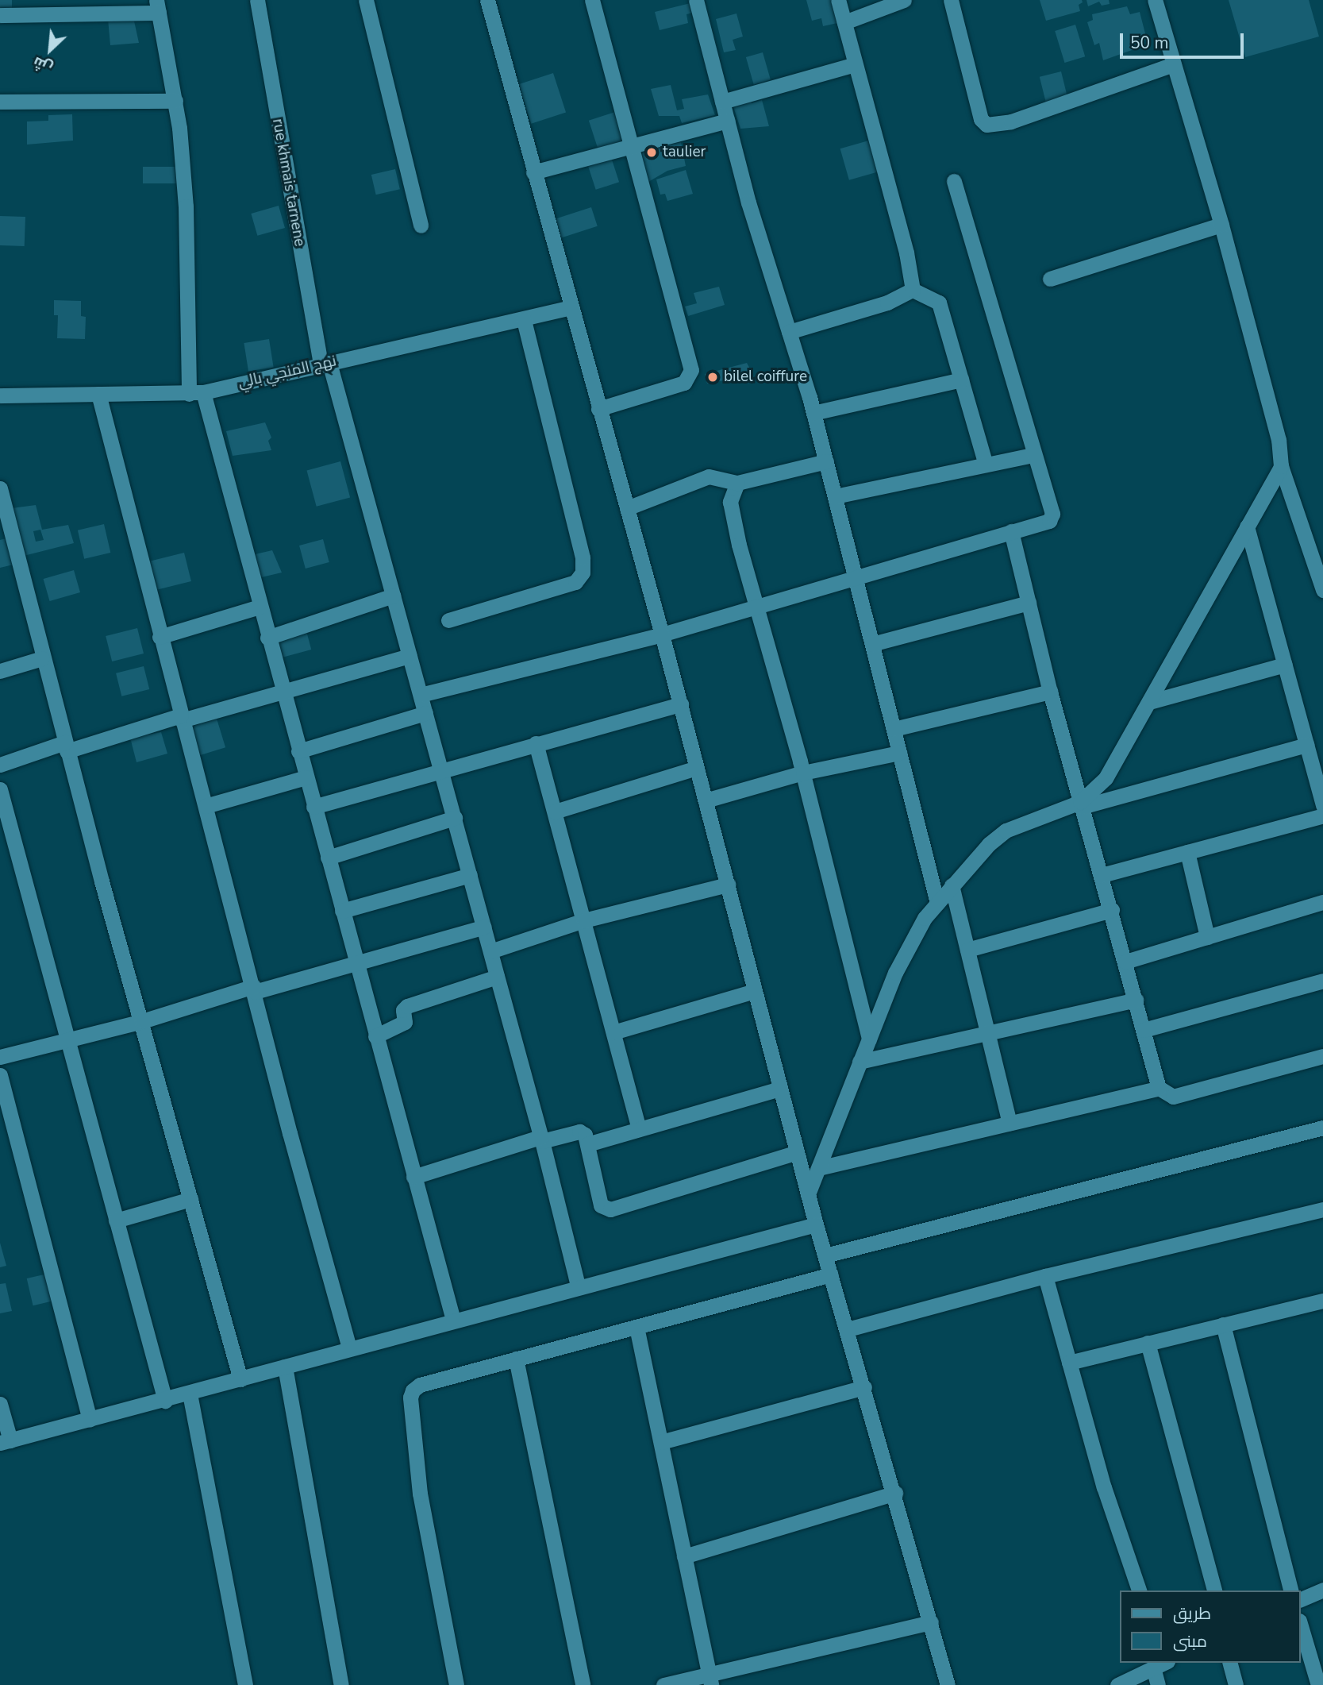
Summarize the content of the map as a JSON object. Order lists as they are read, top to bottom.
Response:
{
  "streets": {
    "street": ["rue khmais tarnene", "نهج المنجي بالي"]
  },
  "crossings": [
    ["rue khmais tarnene", "نهج المنجي بالي"]
  ],
  "places": ["taulier", "bilel coiffure"],
  "legend": ["طريق", "مبنى"],
  "scale_bar": "50 m",
  "north": "bottom left"
}
